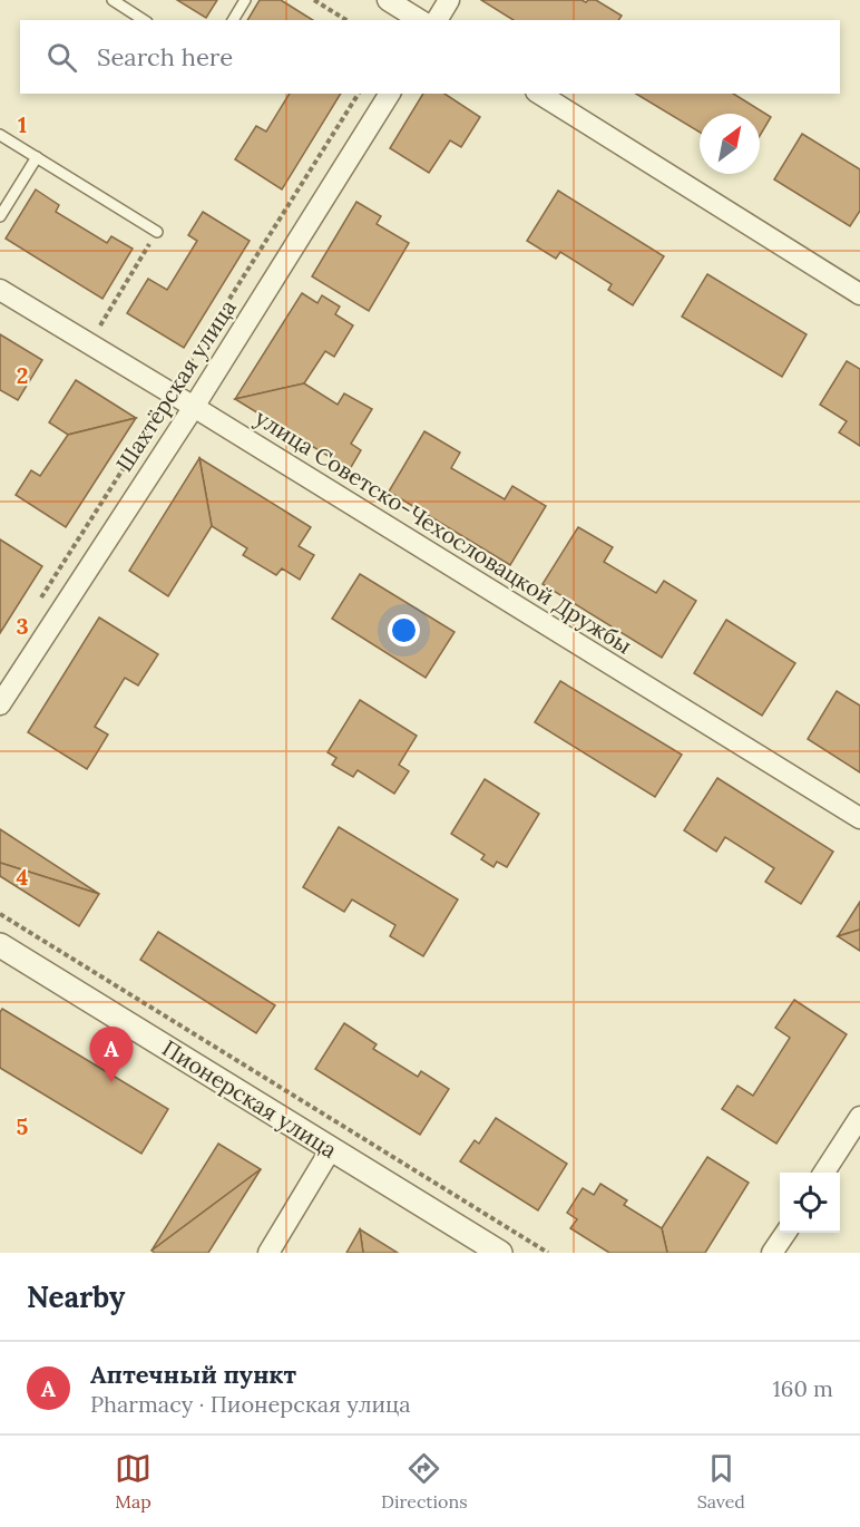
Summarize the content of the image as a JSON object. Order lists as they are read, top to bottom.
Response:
{
  "streets": {
    "street": ["Шахтёрская улица", "улица Советско-Чехословацкой Дружбы", "Пионерская улица"]
  },
  "crossings": [
    ["Шахтёрская улица", "улица Советско-Чехословацкой Дружбы"]
  ],
  "north": "top right",
  "page": {
    "search": "Search here",
    "pins": "A",
    "heading": "Nearby",
    "list": [
      {
        "mark": "A",
        "name": "Аптечный пункт",
        "note": "Pharmacy · Пионерская улица",
        "value": "160 m"
      }
    ],
    "nav": ["Map", "Directions", "Saved"]
  },
  "grid": {
    "rows": [
      "1",
      "2",
      "3",
      "4",
      "5"
    ]
  }
}
